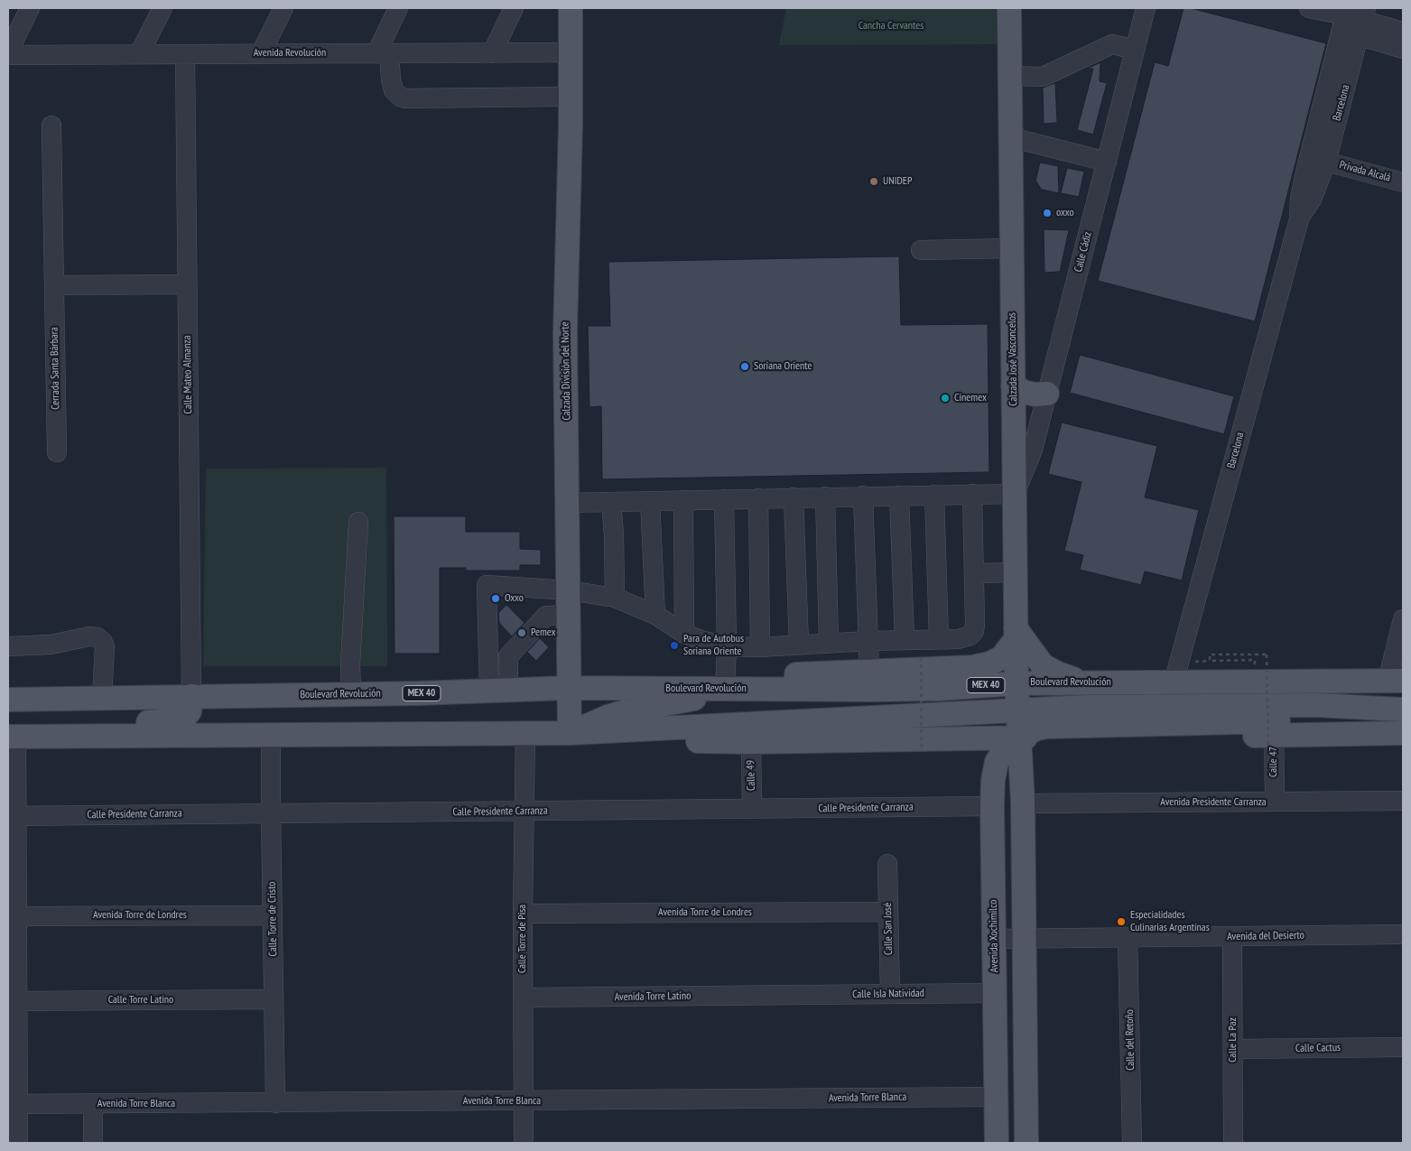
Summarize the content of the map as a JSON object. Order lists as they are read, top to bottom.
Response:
{
  "streets": {
    "main road": [
      "Calzada José Vasconcelos",
      "Calzada División del Norte",
      "Boulevard Revolución",
      "MEX 40",
      "Avenida Xochimilco"
    ],
    "street": [
      "Avenida Revolución",
      "Barcelona",
      "Privada Alcalá",
      "Calle Cádiz",
      "Cerrada Santa Bárbara",
      "Calle Mateo Almanza",
      "Calle 47",
      "Calle 49",
      "Avenida Presidente Carranza",
      "Calle Presidente Carranza",
      "Avenida Torre de Londres",
      "Calle Torre de Cristo",
      "Calle San José",
      "Avenida del Desierto",
      "Calle Torre de Pisa",
      "Calle Isla Natividad",
      "Avenida Torre Latino",
      "Calle Torre Latino",
      "Calle del Retoño",
      "Calle La Paz",
      "Calle Cactus",
      "Avenida Torre Blanca"
    ]
  },
  "crossings": [
    ["Avenida Revolución", "Calzada División del Norte"],
    ["Avenida Revolución", "Calle Mateo Almanza"],
    ["Barcelona", "Privada Alcalá"],
    ["Barcelona", "Boulevard Revolución"],
    ["Calle Cádiz", "Calzada José Vasconcelos"],
    ["Calzada José Vasconcelos", "Boulevard Revolución"],
    ["Calzada División del Norte", "Boulevard Revolución"],
    ["Calle Mateo Almanza", "Boulevard Revolución"],
    ["Calle 47", "Avenida Presidente Carranza"],
    ["Calle 49", "Calle Presidente Carranza"],
    ["Calle Presidente Carranza", "Calle Torre de Cristo"],
    ["Calle Presidente Carranza", "Avenida Xochimilco"],
    ["Calle Presidente Carranza", "Calle Torre de Pisa"],
    ["Avenida Torre de Londres", "Calle Torre de Cristo"],
    ["Avenida Torre de Londres", "Calle San José"],
    ["Avenida Torre de Londres", "Calle Torre de Pisa"],
    ["Calle Torre de Cristo", "Calle Torre Latino"],
    ["Calle Torre de Cristo", "Avenida Torre Blanca"],
    ["Calle San José", "Calle Isla Natividad"],
    ["Avenida Xochimilco", "Avenida del Desierto"],
    ["Avenida Xochimilco", "Calle Isla Natividad"],
    ["Avenida Xochimilco", "Avenida Torre Blanca"],
    ["Avenida del Desierto", "Calle del Retoño"],
    ["Avenida del Desierto", "Calle La Paz"],
    ["Calle Torre de Pisa", "Avenida Torre Latino"],
    ["Calle Torre de Pisa", "Avenida Torre Blanca"],
    ["Calle Isla Natividad", "Avenida Torre Latino"],
    ["Calle La Paz", "Calle Cactus"]
  ],
  "parks": ["Cancha Cervantes"],
  "places": [
    "UNIDEP",
    "oxxo",
    "Soriana Oriente",
    "Cinemex",
    "Oxxo",
    "Pemex",
    "Para de Autobus Soriana Oriente",
    "Especialidades Culinarias Argentinas"
  ]
}
